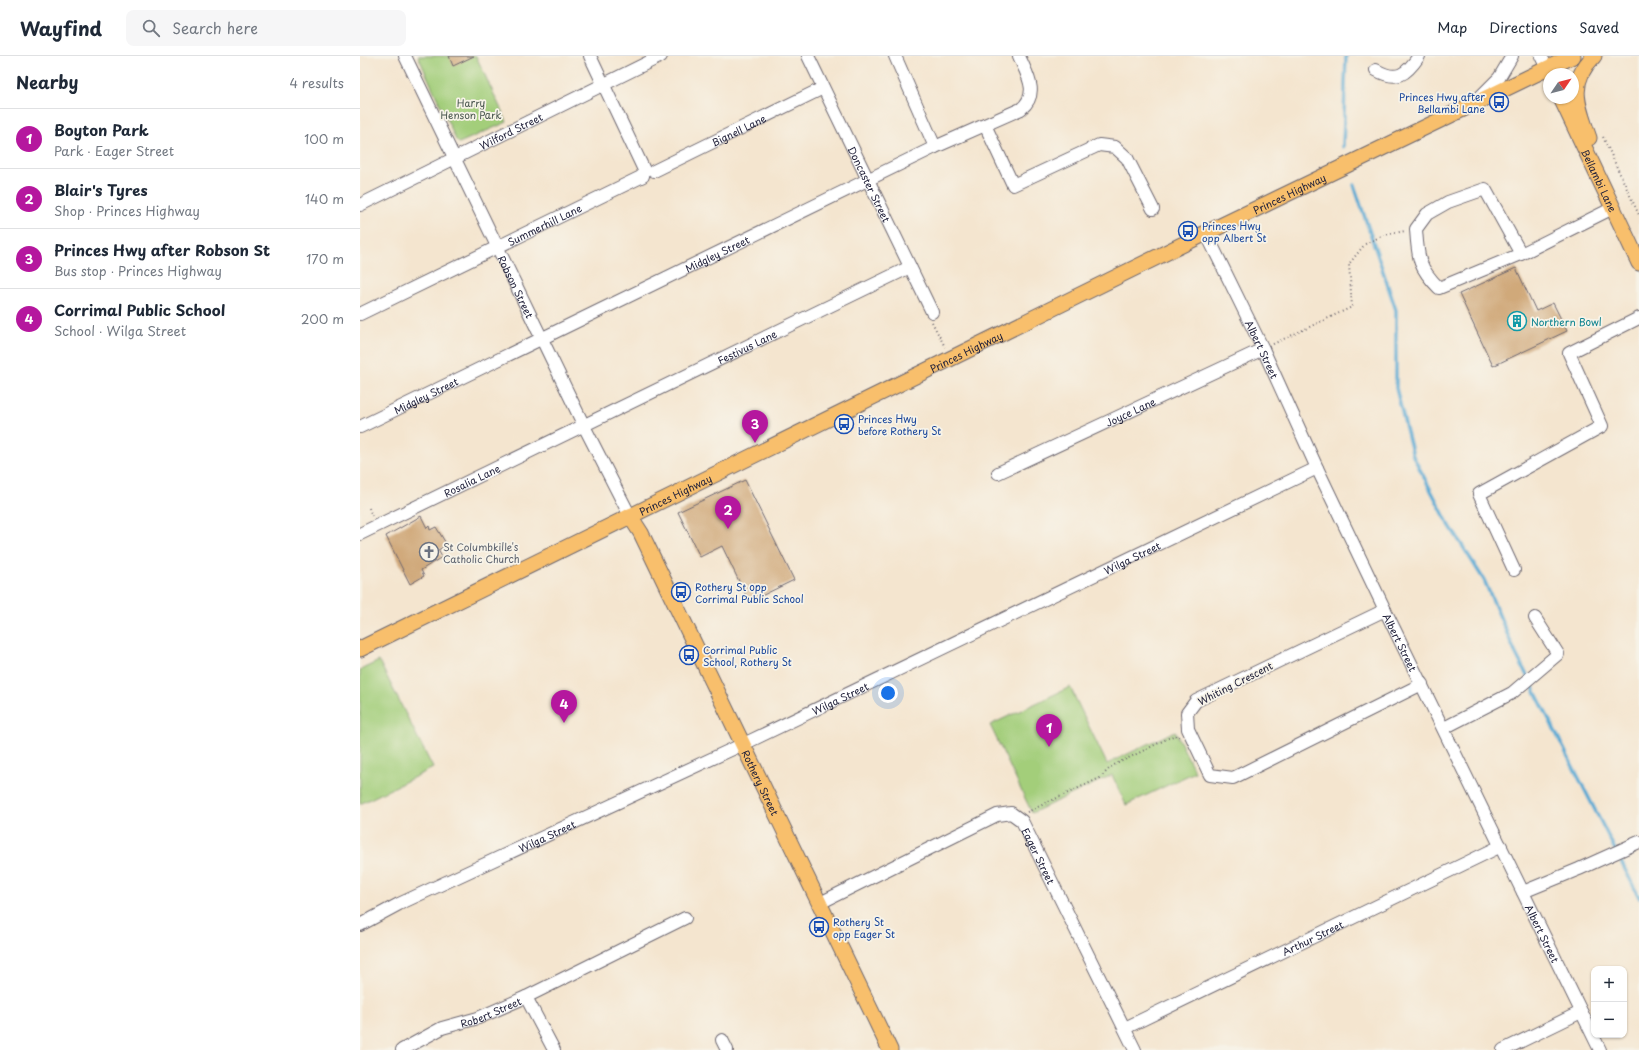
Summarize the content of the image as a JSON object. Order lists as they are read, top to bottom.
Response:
{
  "streets": {
    "main road": ["Bellambi Lane", "Princes Highway", "Rothery Street"],
    "street": [
      "Bignell Lane",
      "Wilford Street",
      "Doncaster Street",
      "Summerhill Lane",
      "Midgley Street",
      "Robson Street",
      "Festivus Lane",
      "Albert Street",
      "Joyce Lane",
      "Rosalia Lane",
      "Wilga Street",
      "Whiting Crescent",
      "Eager Street",
      "Arthur Street",
      "Robert Street"
    ]
  },
  "crossings": [
    ["Bignell Lane", "Doncaster Street"],
    ["Wilford Street", "Summerhill Lane"],
    ["Wilford Street", "Robson Street"],
    ["Doncaster Street", "Midgley Street"],
    ["Doncaster Street", "Festivus Lane"],
    ["Princes Highway", "Robson Street"],
    ["Princes Highway", "Albert Street"],
    ["Princes Highway", "Rothery Street"],
    ["Summerhill Lane", "Robson Street"],
    ["Midgley Street", "Robson Street"],
    ["Robson Street", "Festivus Lane"],
    ["Robson Street", "Rosalia Lane"],
    ["Robson Street", "Rothery Street"],
    ["Festivus Lane", "Rosalia Lane"],
    ["Albert Street", "Joyce Lane"],
    ["Albert Street", "Wilga Street"],
    ["Albert Street", "Whiting Crescent"],
    ["Albert Street", "Arthur Street"],
    ["Wilga Street", "Rothery Street"],
    ["Rothery Street", "Eager Street"],
    ["Eager Street", "Arthur Street"]
  ],
  "parks": ["Harry Henson Park"],
  "places": {
    "bus stop": [
      "Princes Hwy after Bellambi Lane",
      "Princes Hwy opp Albert St",
      "Princes Hwy before Rothery St",
      "Rothery St opp Corrimal Public School",
      "Corrimal Public School, Rothery St",
      "Rothery St opp Eager St"
    ],
    "building": ["Northern Bowl"],
    "church": ["St Columbkille's Catholic Church"]
  },
  "north": "top right",
  "page": {
    "header": "Wayfind",
    "search": "Search here",
    "nav": ["Map", "Directions", "Saved"],
    "heading": ["Nearby", "4 results"],
    "list": [
      {
        "mark": "1",
        "name": "Boyton Park",
        "note": "Park · Eager Street",
        "value": "100 m"
      },
      {
        "mark": "2",
        "name": "Blair's Tyres",
        "note": "Shop · Princes Highway",
        "value": "140 m"
      },
      {
        "mark": "3",
        "name": "Princes Hwy after Robson St",
        "note": "Bus stop · Princes Highway",
        "value": "170 m"
      },
      {
        "mark": "4",
        "name": "Corrimal Public School",
        "note": "School · Wilga Street",
        "value": "200 m"
      }
    ],
    "pins": [
      "3",
      "2",
      "4",
      "1"
    ],
    "map_buttons": ["+", "−"]
  }
}
